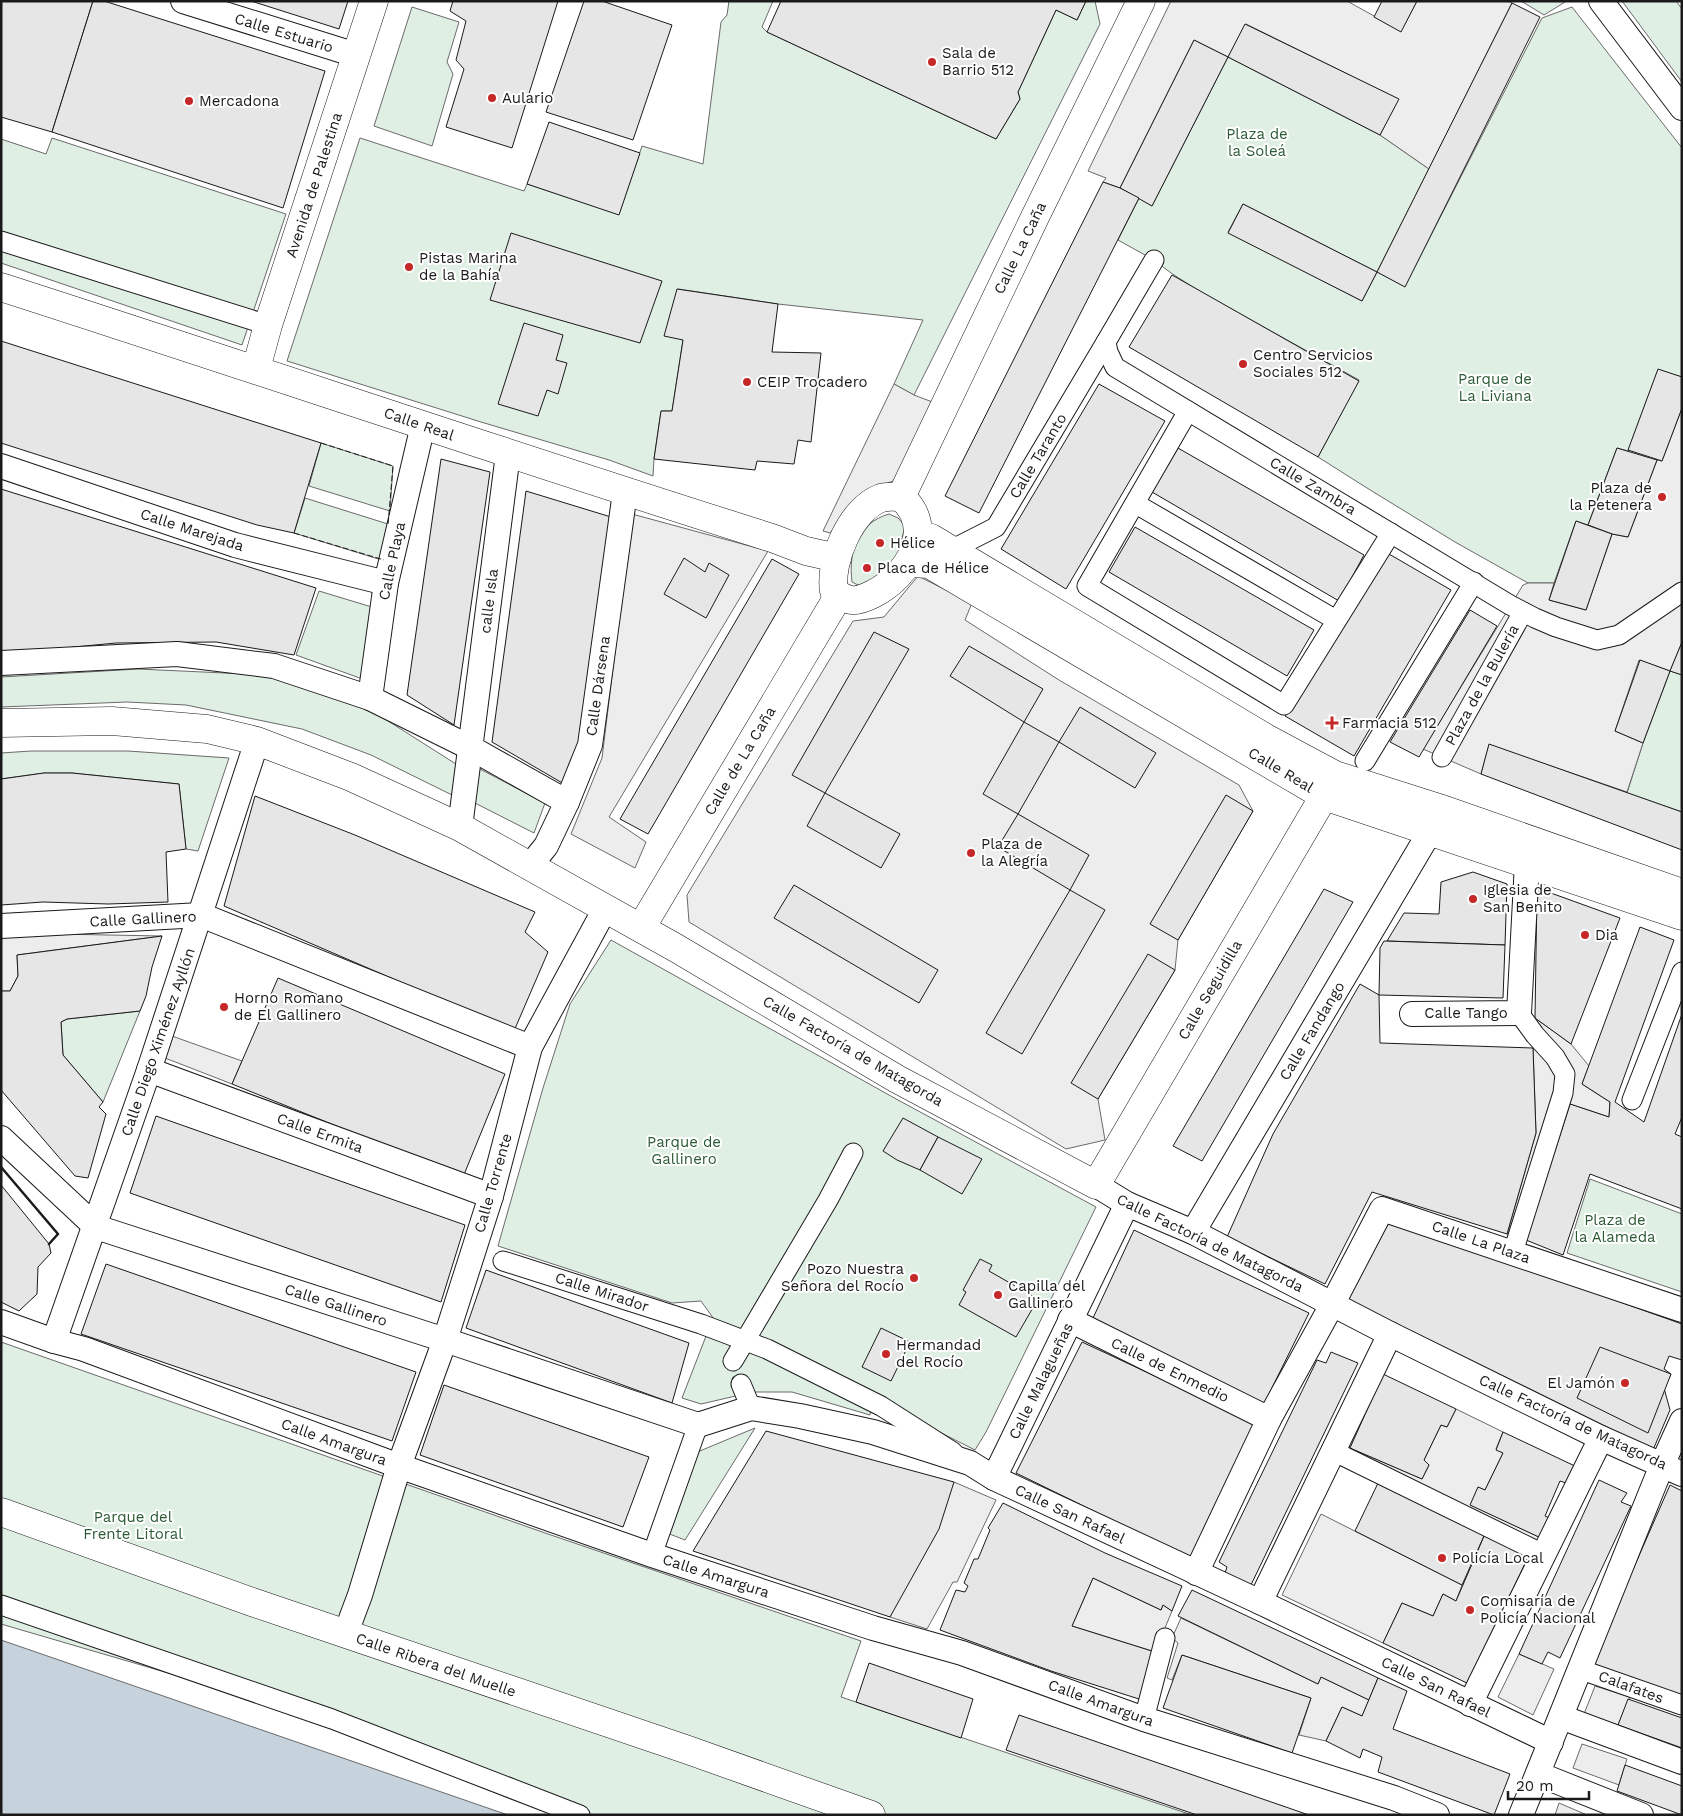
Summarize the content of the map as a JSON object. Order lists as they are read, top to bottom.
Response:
{
  "streets": {
    "street": [
      "Calle Estuario",
      "Avenida de Palestina",
      "Calle La Caña",
      "Calle Real",
      "Calle Taranto",
      "Calle Zambra",
      "Calle Marejada",
      "Calle Playa",
      "calle Isla",
      "Plaza de la Bulería",
      "Calle Dársena",
      "Calle de La Caña",
      "Calle Gallinero",
      "Calle Seguidilla",
      "Calle Tango",
      "Calle Fandango",
      "Calle Diego Ximénez Ayllón",
      "Calle Factoría de Matagorda",
      "Calle Ermita",
      "Calle Torrente",
      "Calle La Plaza",
      "Calle Mirador",
      "Calle de Enmedio",
      "Calle Malagueñas",
      "Calle Amargura",
      "Calle San Rafael",
      "Calle Ribera del Muelle",
      "Calafates"
    ]
  },
  "crossings": [
    ["Calle Estuario", "Avenida de Palestina"],
    ["Avenida de Palestina", "Calle Real"],
    ["Calle La Caña", "Calle Real"],
    ["Calle La Caña", "Calle de La Caña"],
    ["Calle Real", "Calle Taranto"],
    ["Calle Real", "Calle Playa"],
    ["Calle Real", "calle Isla"],
    ["Calle Real", "Calle Dársena"],
    ["Calle Real", "Calle de La Caña"],
    ["Calle Real", "Calle Seguidilla"],
    ["Calle Real", "Calle Fandango"],
    ["Calle Taranto", "Calle Zambra"],
    ["Calle Zambra", "Plaza de la Bulería"],
    ["Calle Marejada", "Calle Playa"],
    ["calle Isla", "Calle Factoría de Matagorda"],
    ["Calle Dársena", "Calle Factoría de Matagorda"],
    ["Calle de La Caña", "Calle Factoría de Matagorda"],
    ["Calle Gallinero", "Calle Diego Ximénez Ayllón"],
    ["Calle Gallinero", "Calle Torrente"],
    ["Calle Gallinero", "Calle San Rafael"],
    ["Calle Seguidilla", "Calle Factoría de Matagorda"],
    ["Calle Fandango", "Calle Factoría de Matagorda"],
    ["Calle Diego Ximénez Ayllón", "Calle Factoría de Matagorda"],
    ["Calle Diego Ximénez Ayllón", "Calle Ermita"],
    ["Calle Diego Ximénez Ayllón", "Calle Amargura"],
    ["Calle Factoría de Matagorda", "Calle Torrente"],
    ["Calle Factoría de Matagorda", "Calle La Plaza"],
    ["Calle Factoría de Matagorda", "Calle Malagueñas"],
    ["Calle Ermita", "Calle Torrente"],
    ["Calle Torrente", "Calle Amargura"],
    ["Calle Torrente", "Calle Ribera del Muelle"],
    ["Calle Mirador", "Calle San Rafael"],
    ["Calle de Enmedio", "Calle Malagueñas"],
    ["Calle Malagueñas", "Calle San Rafael"]
  ],
  "parks": [
    "Plaza de la Soleá",
    "Parque de La Liviana",
    "Parque de Gallinero",
    "Plaza de la Alameda",
    "Parque del Frente Litoral"
  ],
  "places": {
    "other": [
      "Sala de Barrio 512",
      "Aulario",
      "Mercadona",
      "Pistas Marina de la Bahía",
      "Centro Servicios Sociales 512",
      "CEIP Trocadero",
      "Plaza de la Petenera",
      "Hélice",
      "Placa de Hélice",
      "Plaza de la Alegría",
      "Iglesia de San Benito",
      "Dia",
      "Horno Romano de El Gallinero",
      "Pozo Nuestra Señora del Rocío",
      "Capilla del Gallinero",
      "Hermandad del Rocío",
      "El Jamón",
      "Policía Local",
      "Comisaría de Policía Nacional"
    ],
    "health": ["Farmacia 512"]
  },
  "scale_bar": "20 m"
}
